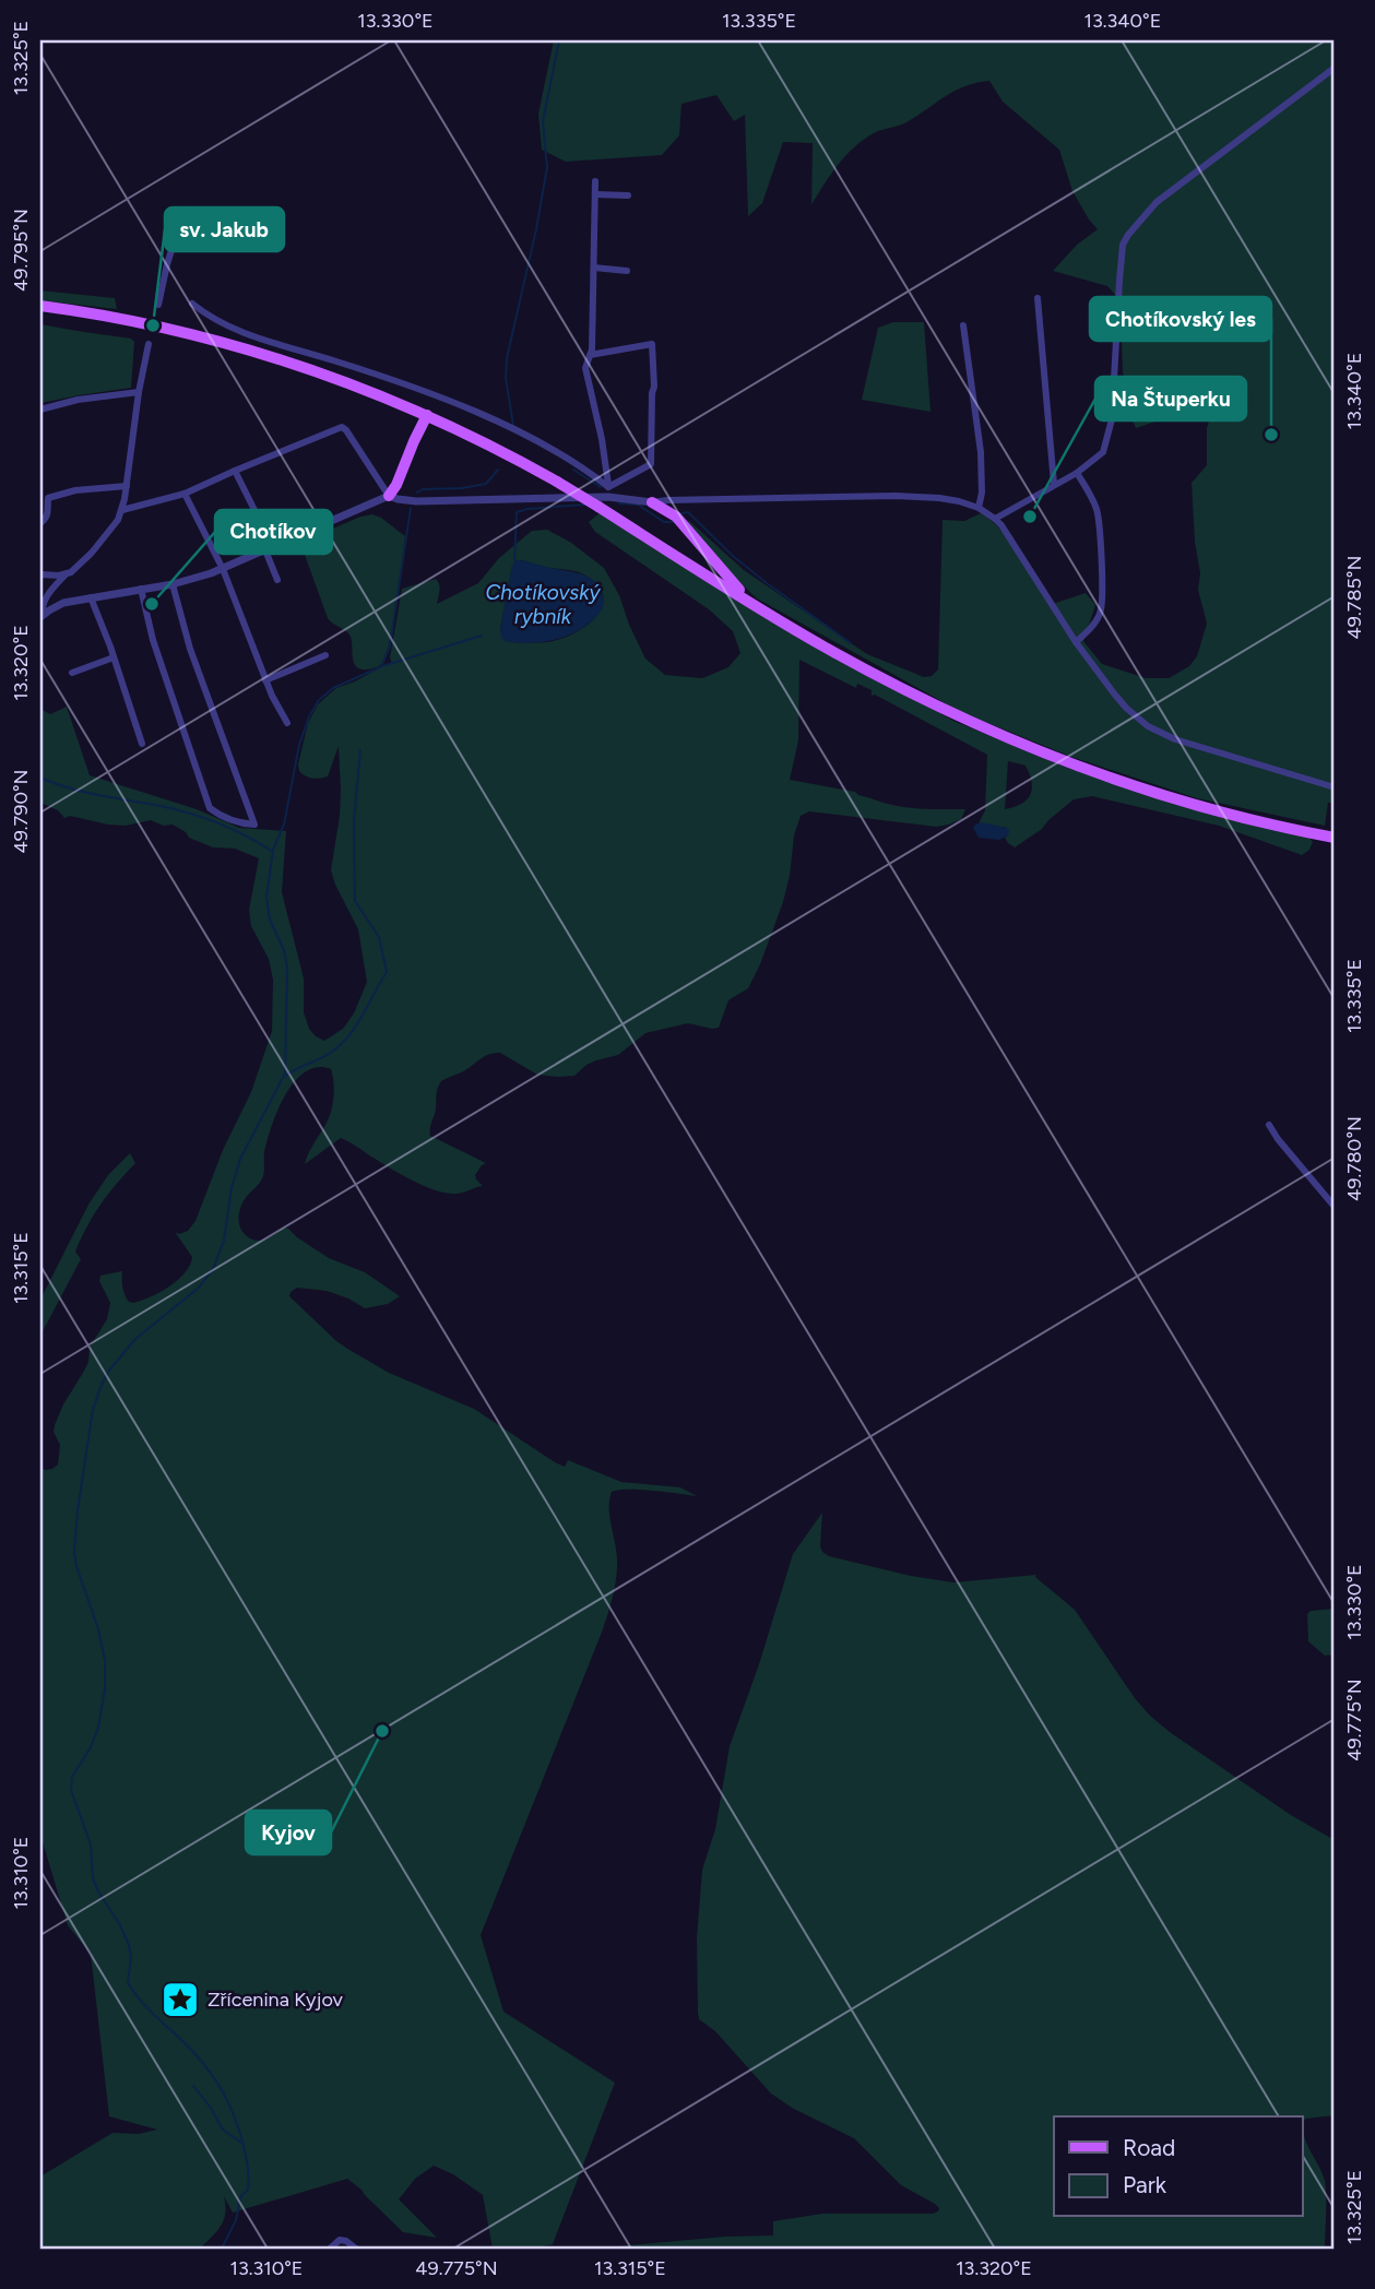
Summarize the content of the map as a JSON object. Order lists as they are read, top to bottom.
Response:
{
  "water": ["Chotíkovský rybník"],
  "places": {
    "other": [
      "sv. Jakub",
      "Chotíkovský les",
      "Na Štuperku",
      "Chotíkov",
      "Kyjov"
    ],
    "place": ["Zřícenina Kyjov"]
  },
  "legend": ["Road", "Park"],
  "coordinates": [
    "13.330°E",
    "13.335°E",
    "13.340°E",
    "13.325°E",
    "49.795°N",
    "49.785°N",
    "13.320°E",
    "49.790°N",
    "49.780°N",
    "13.315°E",
    "49.775°N",
    "13.310°E"
  ]
}
